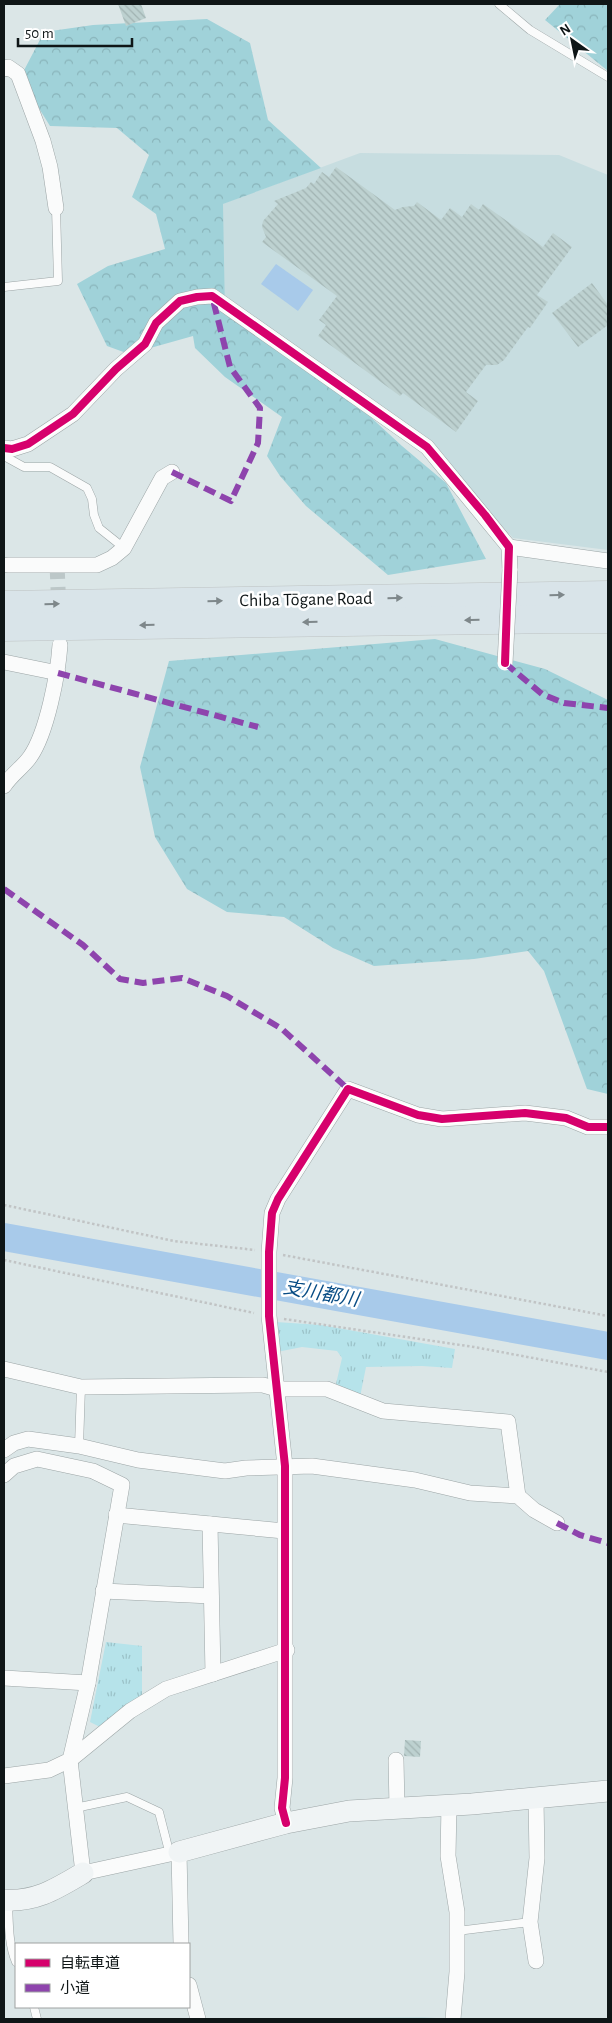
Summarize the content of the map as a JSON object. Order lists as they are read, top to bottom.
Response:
{
  "streets": {
    "highway": ["Chiba Tōgane Road"]
  },
  "water": ["支川都川"],
  "legend": ["自転車道", "小道"],
  "scale_bar": "50 m",
  "north": "top left"
}
